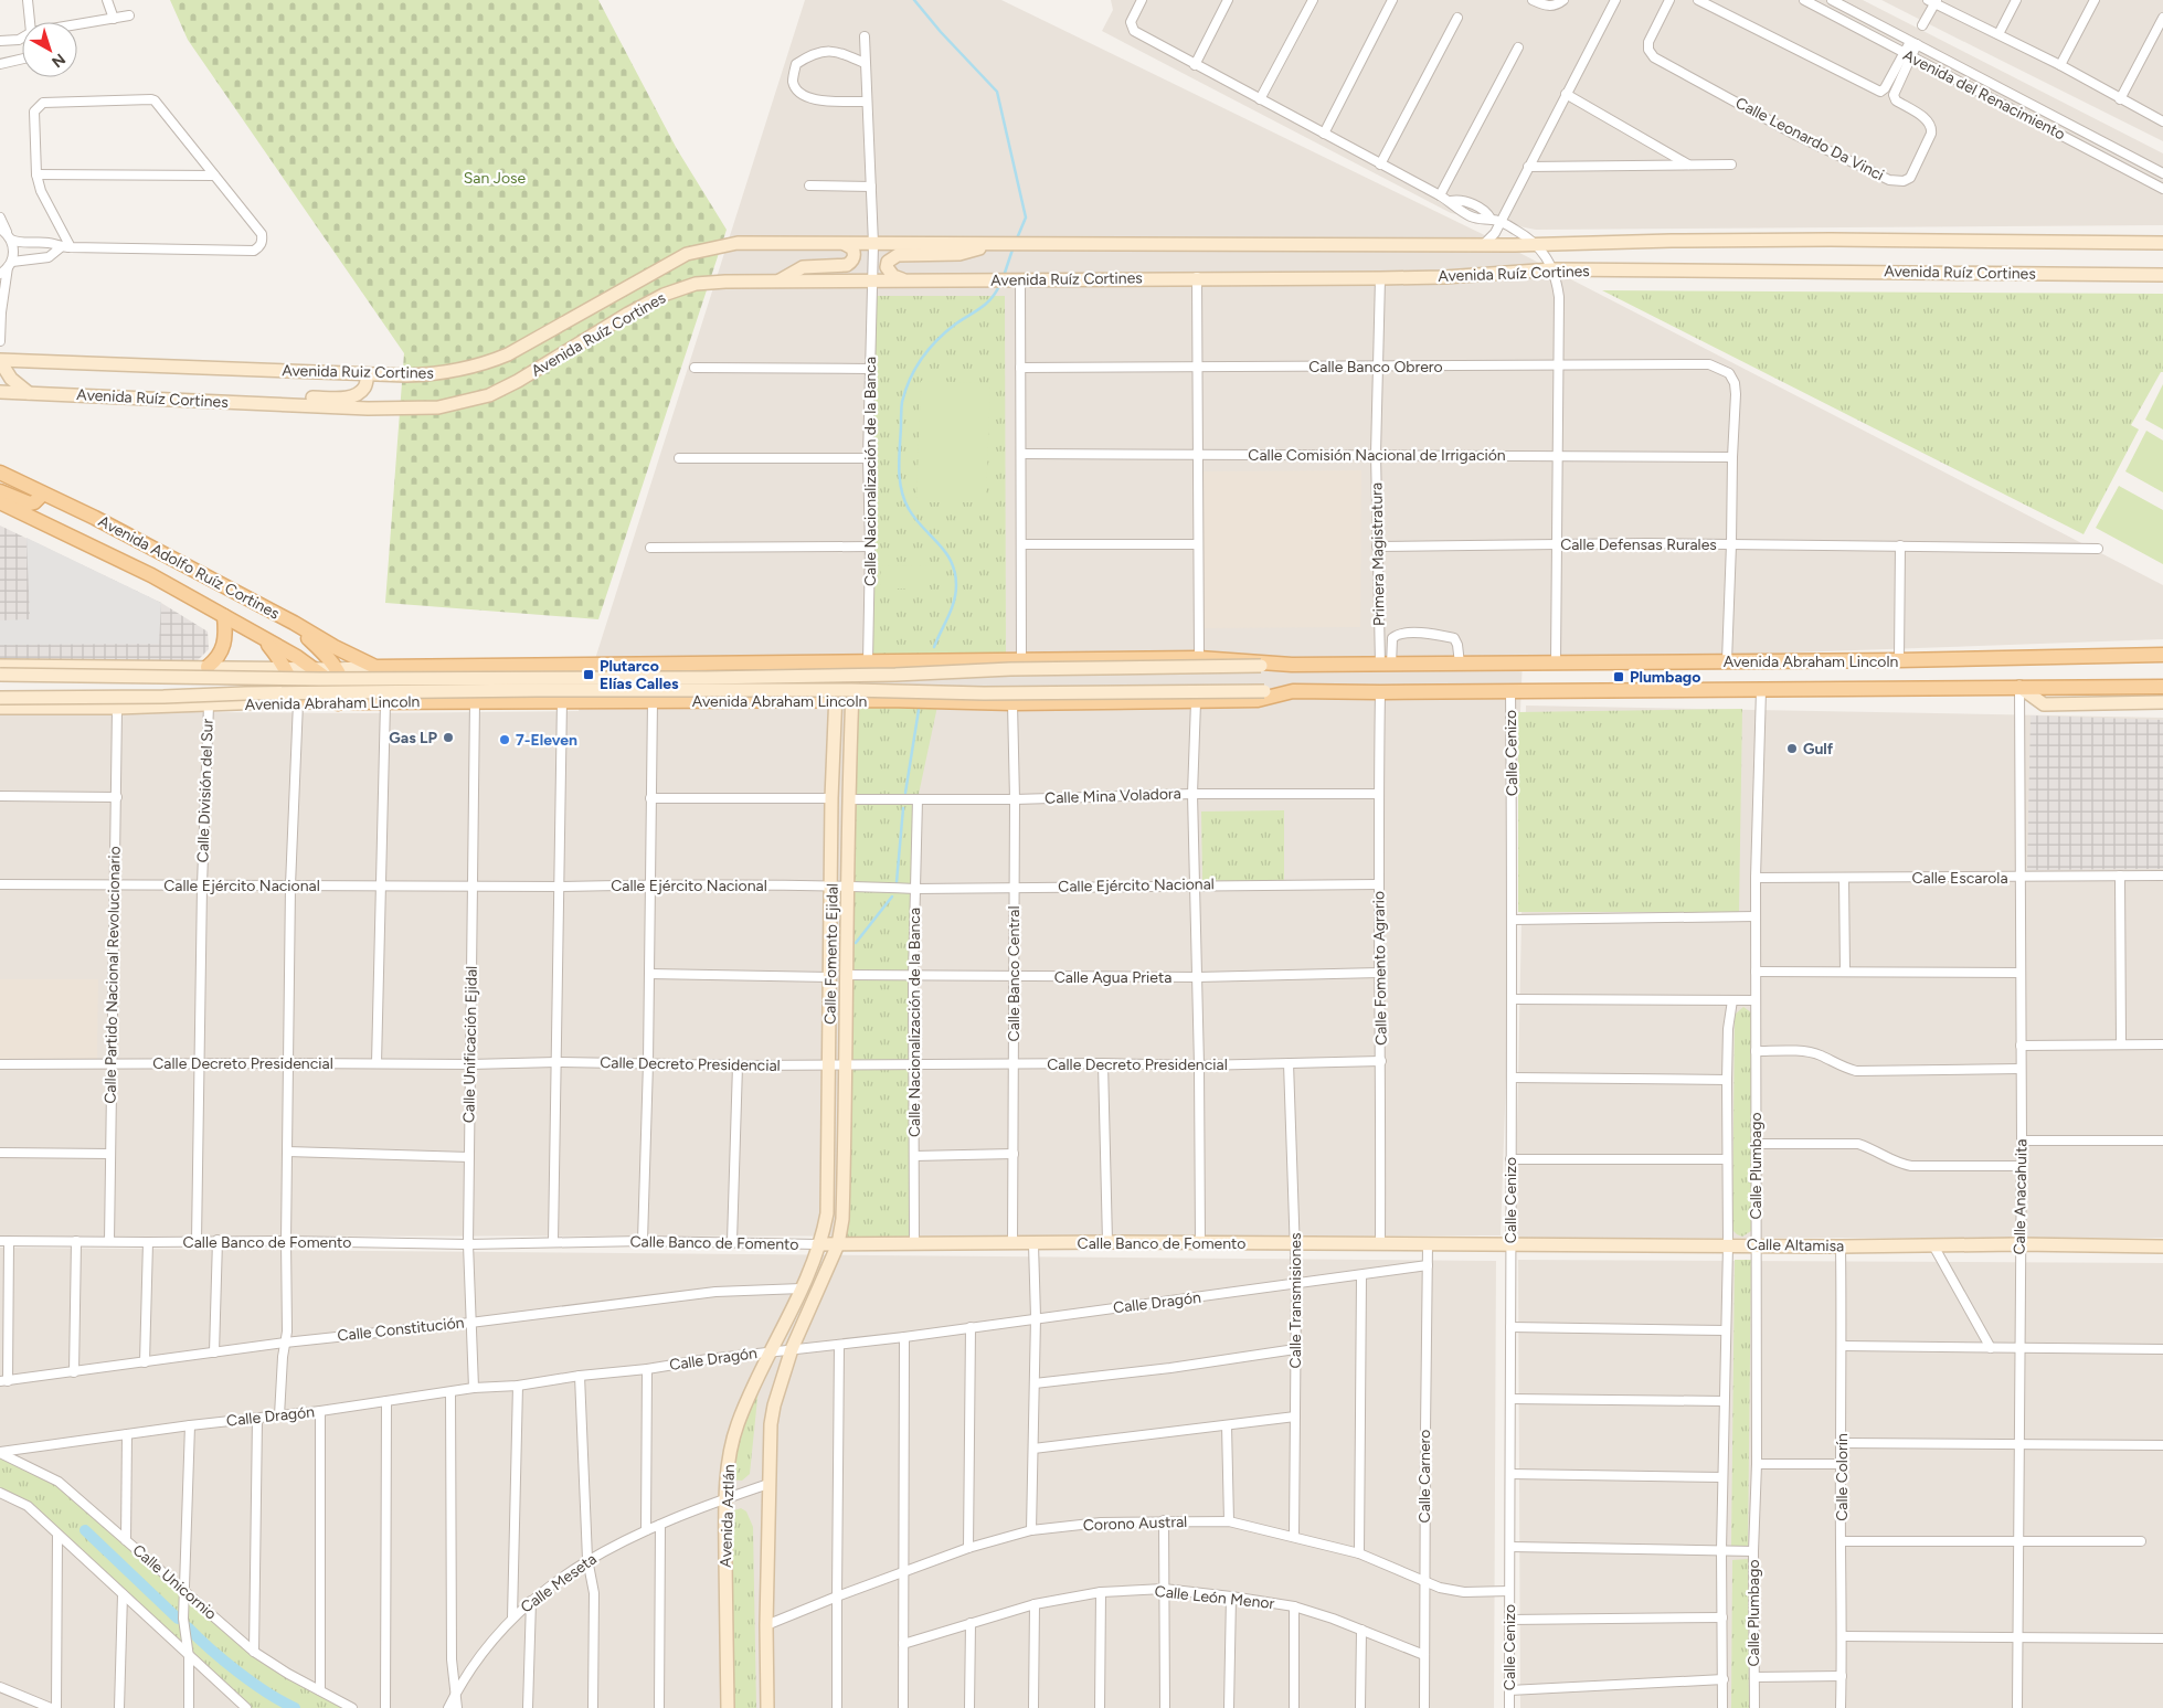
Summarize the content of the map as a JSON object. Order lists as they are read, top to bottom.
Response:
{
  "streets": {
    "main road": ["Avenida Adolfo Ruíz Cortines", "Avenida Abraham Lincoln"],
    "street": [
      "Avenida del Renacimiento",
      "Calle Leonardo Da Vinci",
      "Avenida Ruíz Cortines",
      "Calle Banco Obrero",
      "Avenida Ruiz Cortines",
      "Calle Comisión Nacional de Irrigación",
      "Calle Nacionalización de la Banca",
      "Calle Defensas Rurales",
      "Primera Magistratura",
      "Calle Cenizo",
      "Calle División del Sur",
      "Calle Mina Voladora",
      "Calle Escarola",
      "Calle Ejército Nacional",
      "Calle Fomento Ejidal",
      "Calle Fomento Agrario",
      "Calle Banco Central",
      "Calle Partido Nacional Revolucionario",
      "Calle Agua Prieta",
      "Calle Unificación Ejidal",
      "Calle Decreto Presidencial",
      "Calle Plumbago",
      "Calle Anacahuita",
      "Calle Banco de Fomento",
      "Calle Altamisa",
      "Calle Transmisiones",
      "Calle Dragón",
      "Calle Constitución",
      "Calle Carnero",
      "Calle Colorín",
      "Avenida Aztlán",
      "Corono Austral",
      "Calle Unicornio",
      "Calle Meseta",
      "Calle León Menor"
    ]
  },
  "crossings": [
    ["Avenida del Renacimiento", "Calle Leonardo Da Vinci"],
    ["Avenida Ruíz Cortines", "Avenida Ruiz Cortines"],
    ["Avenida Ruíz Cortines", "Calle Nacionalización de la Banca"],
    ["Avenida Ruíz Cortines", "Primera Magistratura"],
    ["Calle Banco Obrero", "Calle Comisión Nacional de Irrigación"],
    ["Calle Banco Obrero", "Primera Magistratura"],
    ["Calle Comisión Nacional de Irrigación", "Primera Magistratura"],
    ["Calle Nacionalización de la Banca", "Avenida Abraham Lincoln"],
    ["Calle Nacionalización de la Banca", "Calle Mina Voladora"],
    ["Calle Nacionalización de la Banca", "Calle Ejército Nacional"],
    ["Calle Nacionalización de la Banca", "Calle Fomento Ejidal"],
    ["Calle Nacionalización de la Banca", "Calle Agua Prieta"],
    ["Calle Nacionalización de la Banca", "Calle Decreto Presidencial"],
    ["Calle Nacionalización de la Banca", "Calle Banco de Fomento"],
    ["Calle Defensas Rurales", "Primera Magistratura"],
    ["Primera Magistratura", "Avenida Abraham Lincoln"],
    ["Avenida Adolfo Ruíz Cortines", "Avenida Abraham Lincoln"],
    ["Avenida Abraham Lincoln", "Calle Cenizo"],
    ["Avenida Abraham Lincoln", "Calle División del Sur"],
    ["Avenida Abraham Lincoln", "Calle Fomento Ejidal"],
    ["Avenida Abraham Lincoln", "Calle Fomento Agrario"],
    ["Avenida Abraham Lincoln", "Calle Banco Central"],
    ["Avenida Abraham Lincoln", "Calle Partido Nacional Revolucionario"],
    ["Avenida Abraham Lincoln", "Calle Unificación Ejidal"],
    ["Avenida Abraham Lincoln", "Calle Plumbago"],
    ["Avenida Abraham Lincoln", "Calle Anacahuita"],
    ["Calle Cenizo", "Calle Altamisa"],
    ["Calle Cenizo", "Corono Austral"],
    ["Calle División del Sur", "Calle Ejército Nacional"],
    ["Calle División del Sur", "Calle Decreto Presidencial"],
    ["Calle División del Sur", "Calle Banco de Fomento"],
    ["Calle Mina Voladora", "Calle Fomento Ejidal"],
    ["Calle Mina Voladora", "Calle Fomento Agrario"],
    ["Calle Mina Voladora", "Calle Banco Central"],
    ["Calle Escarola", "Calle Plumbago"],
    ["Calle Escarola", "Calle Anacahuita"],
    ["Calle Ejército Nacional", "Calle Fomento Ejidal"],
    ["Calle Ejército Nacional", "Calle Fomento Agrario"],
    ["Calle Ejército Nacional", "Calle Banco Central"],
    ["Calle Ejército Nacional", "Calle Partido Nacional Revolucionario"],
    ["Calle Ejército Nacional", "Calle Unificación Ejidal"],
    ["Calle Fomento Ejidal", "Calle Agua Prieta"],
    ["Calle Fomento Ejidal", "Calle Decreto Presidencial"],
    ["Calle Fomento Ejidal", "Calle Banco de Fomento"],
    ["Calle Fomento Ejidal", "Avenida Aztlán"],
    ["Calle Fomento Agrario", "Calle Agua Prieta"],
    ["Calle Fomento Agrario", "Calle Decreto Presidencial"],
    ["Calle Fomento Agrario", "Calle Banco de Fomento"],
    ["Calle Banco Central", "Calle Agua Prieta"],
    ["Calle Banco Central", "Calle Decreto Presidencial"],
    ["Calle Banco Central", "Calle Banco de Fomento"],
    ["Calle Partido Nacional Revolucionario", "Calle Decreto Presidencial"],
    ["Calle Partido Nacional Revolucionario", "Calle Banco de Fomento"],
    ["Calle Unificación Ejidal", "Calle Decreto Presidencial"],
    ["Calle Unificación Ejidal", "Calle Banco de Fomento"],
    ["Calle Unificación Ejidal", "Calle Dragón"],
    ["Calle Unificación Ejidal", "Calle Constitución"],
    ["Calle Decreto Presidencial", "Calle Transmisiones"],
    ["Calle Plumbago", "Calle Altamisa"],
    ["Calle Anacahuita", "Calle Altamisa"],
    ["Calle Banco de Fomento", "Calle Altamisa"],
    ["Calle Banco de Fomento", "Calle Transmisiones"],
    ["Calle Banco de Fomento", "Calle Carnero"],
    ["Calle Banco de Fomento", "Avenida Aztlán"],
    ["Calle Altamisa", "Calle Carnero"],
    ["Calle Altamisa", "Calle Colorín"],
    ["Calle Transmisiones", "Calle Dragón"],
    ["Calle Transmisiones", "Corono Austral"],
    ["Calle Dragón", "Calle Carnero"],
    ["Calle Dragón", "Avenida Aztlán"],
    ["Calle Dragón", "Calle Unicornio"],
    ["Calle Constitución", "Avenida Aztlán"],
    ["Calle Carnero", "Corono Austral"],
    ["Calle Carnero", "Calle León Menor"],
    ["Avenida Aztlán", "Calle Meseta"]
  ],
  "parks": ["San Jose"],
  "places": {
    "transit": ["Plutarco Elías Calles", "Plumbago"],
    "other": ["Gas LP", "7-Eleven", "Gulf"]
  },
  "north": "bottom right"
}
